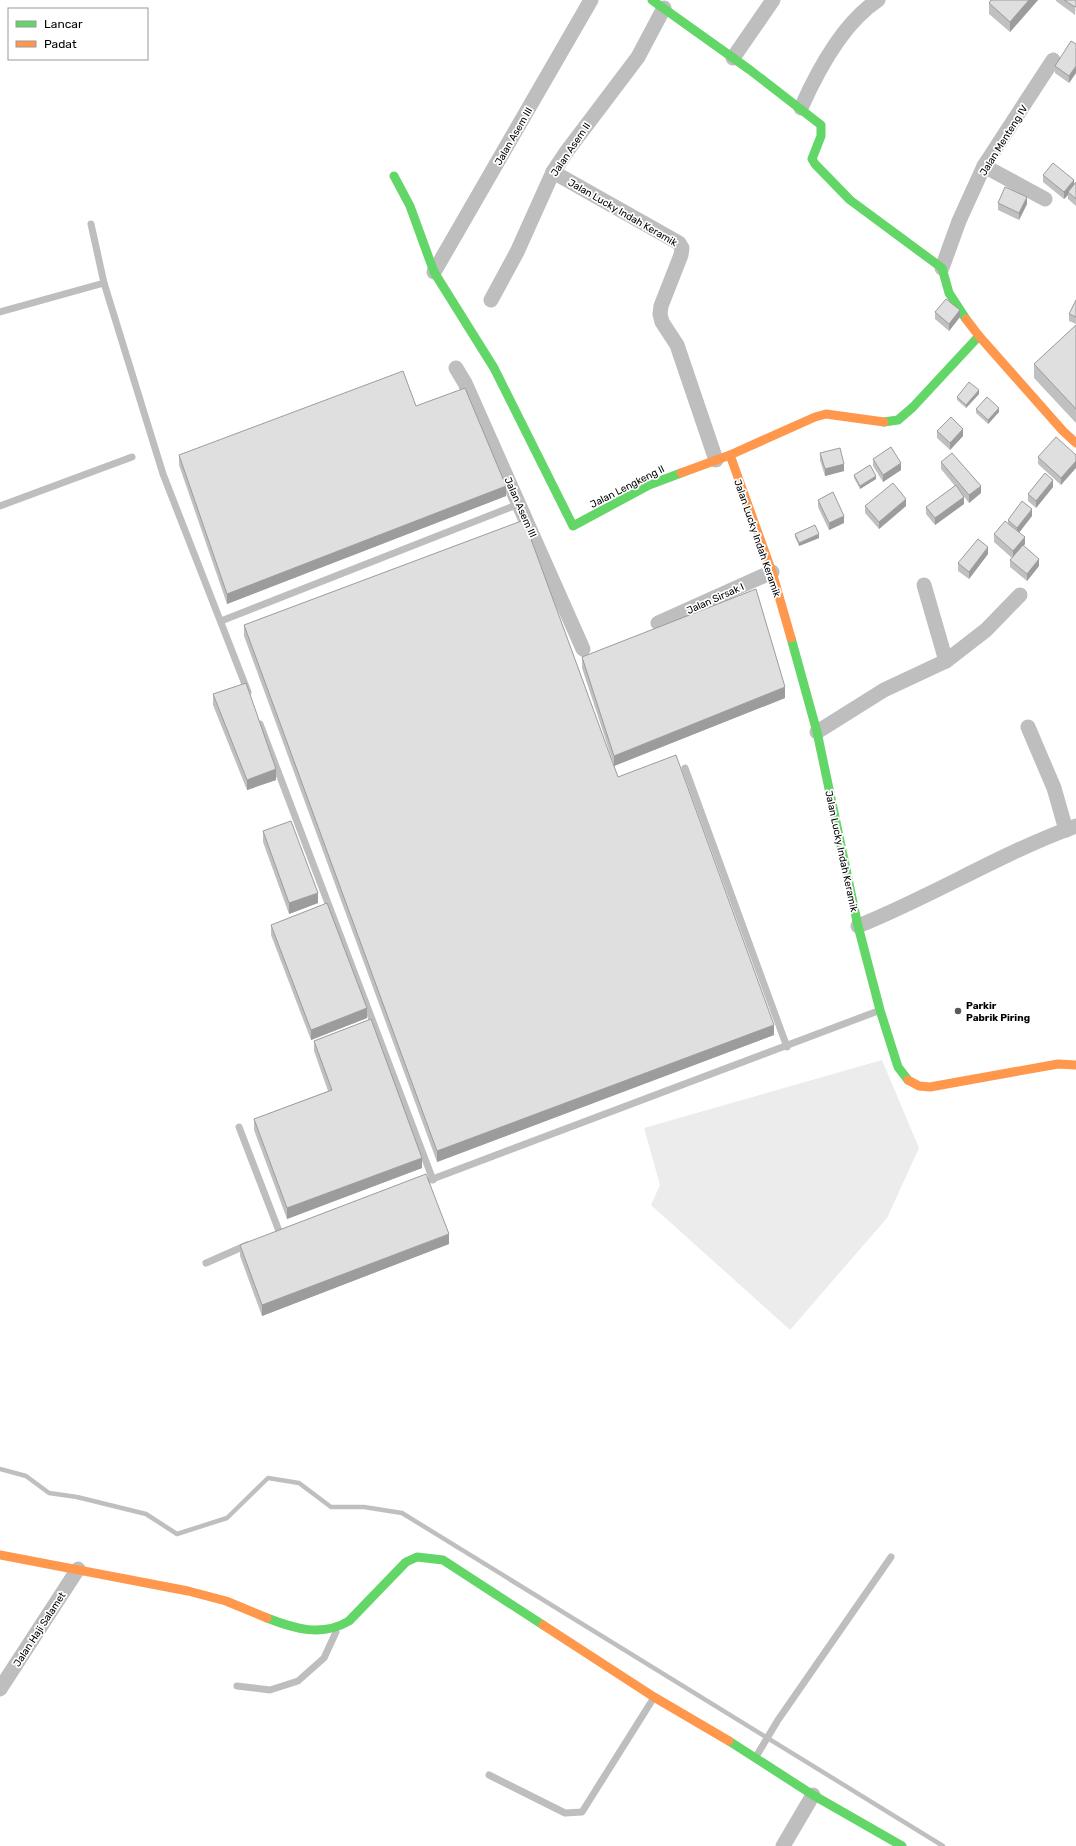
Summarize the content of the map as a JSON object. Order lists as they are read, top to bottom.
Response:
{
  "streets": {
    "street": [
      "Jalan Asem III",
      "Jalan Menteng IV",
      "Jalan Asem II",
      "Jalan Lucky Indah Keramik",
      "Jalan Lengkeng II",
      "Jalan Sirsak I",
      "Jalan Haji Salamet"
    ]
  },
  "crossings": [
    ["Jalan Asem III", "Jalan Lengkeng II"],
    ["Jalan Asem II", "Jalan Lucky Indah Keramik"],
    ["Jalan Lucky Indah Keramik", "Jalan Lengkeng II"],
    ["Jalan Lucky Indah Keramik", "Jalan Sirsak I"]
  ],
  "places": ["Parkir Pabrik Piring"],
  "legend": ["Lancar", "Padat"]
}
